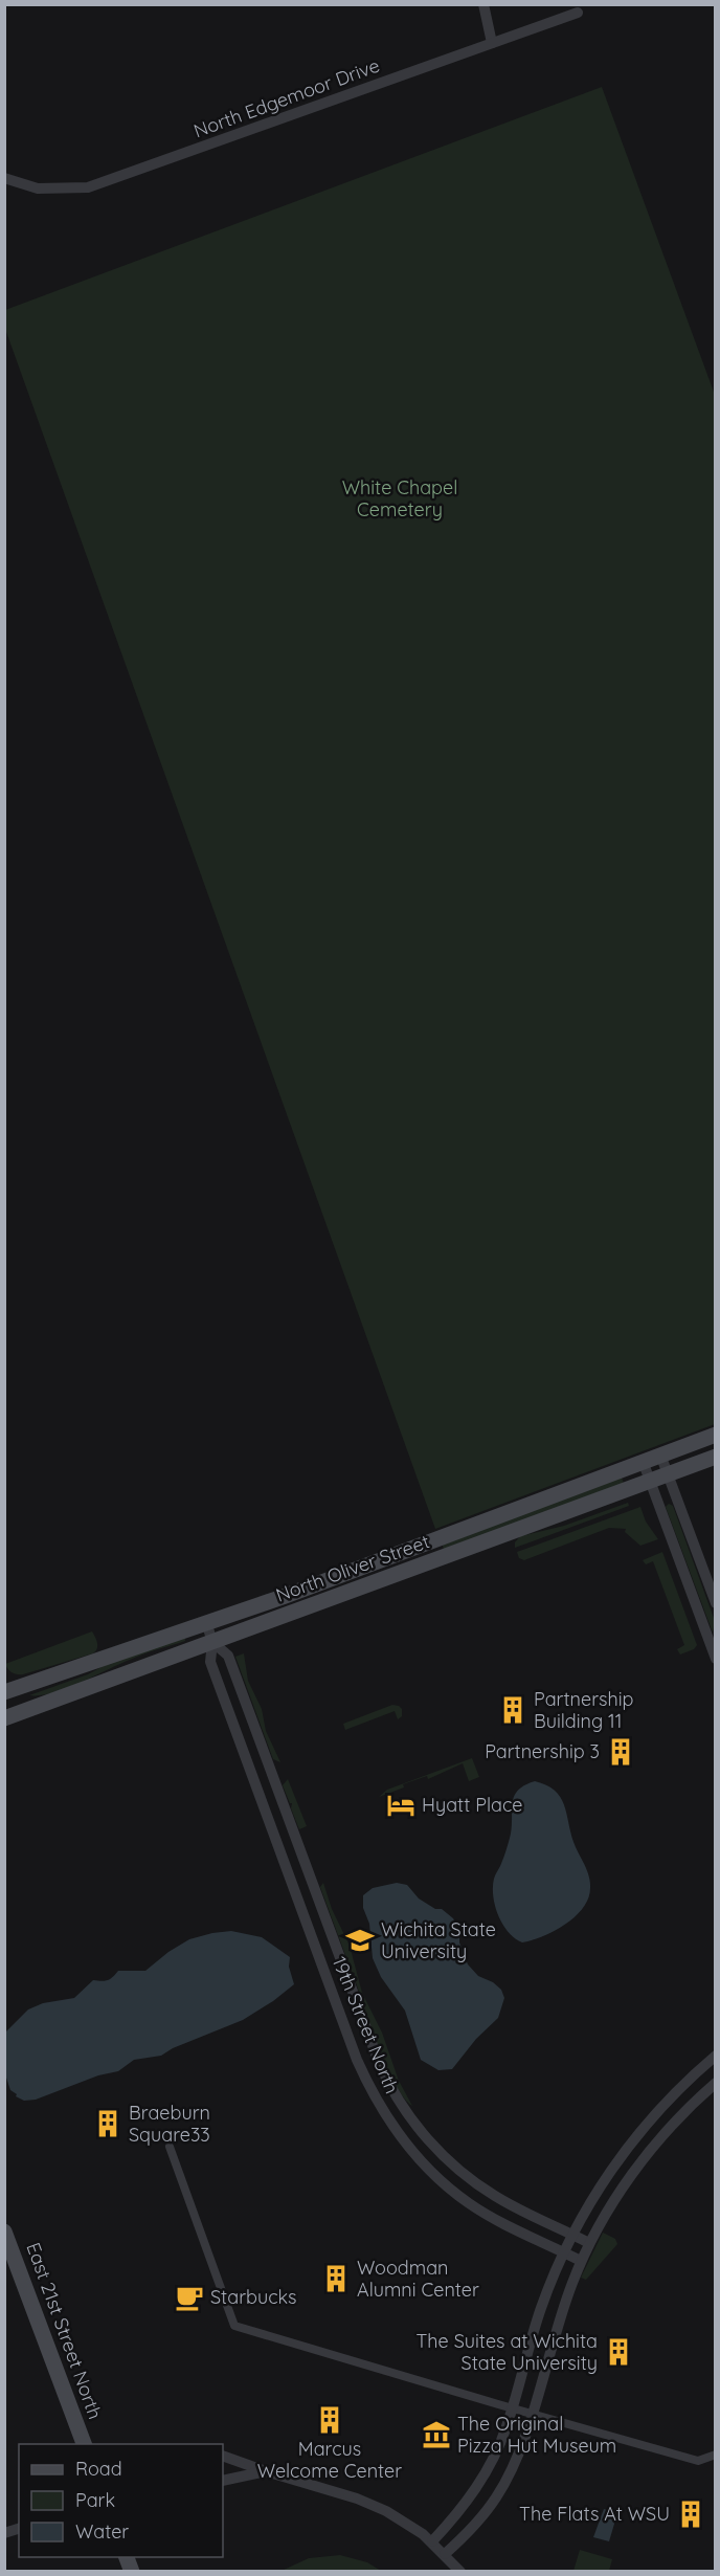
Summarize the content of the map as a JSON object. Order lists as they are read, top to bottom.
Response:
{
  "streets": {
    "main road": ["North Oliver Street", "East 21st Street North"],
    "street": ["North Edgemoor Drive", "19th Street North"]
  },
  "crossings": [
    ["North Oliver Street", "19th Street North"]
  ],
  "parks": ["White Chapel Cemetery"],
  "places": {
    "building": [
      "Partnership Building 11",
      "Partnership 3",
      "Braeburn Square33",
      "Woodman Alumni Center",
      "The Suites at Wichita State University",
      "Marcus Welcome Center",
      "The Flats At WSU"
    ],
    "hotel": ["Hyatt Place"],
    "school or university": ["Wichita State University"],
    "cafe": ["Starbucks"],
    "museum": ["The Original Pizza Hut Museum"]
  },
  "legend": ["Road", "Park", "Water"]
}
